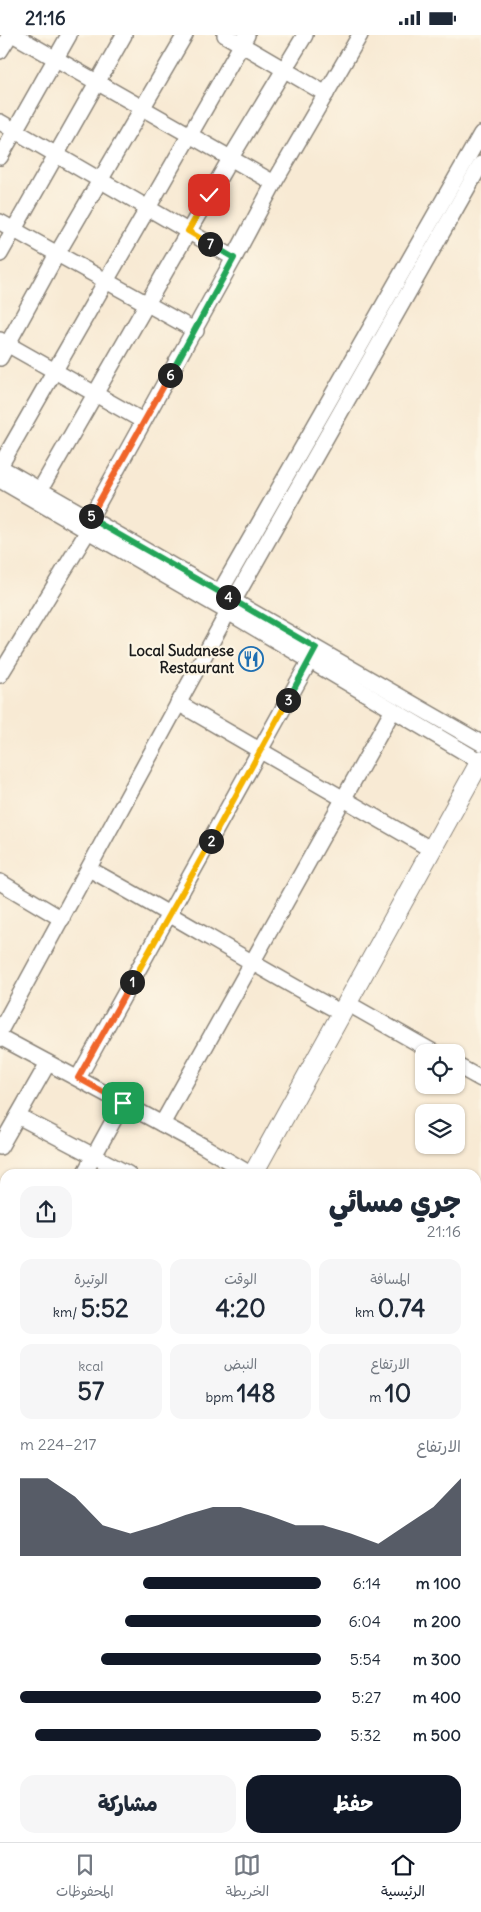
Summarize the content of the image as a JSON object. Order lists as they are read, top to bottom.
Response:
{
  "places": {
    "restaurant": ["Local Sudanese Restaurant"]
  },
  "page": {
    "status": "21:16",
    "pins": [
      "7",
      "6",
      "5",
      "4",
      "3",
      "2",
      "1"
    ],
    "heading": ["جري مسائي", "21:16"],
    "stats": [
      ["المسافة", "0.74 km"],
      ["الوقت", "4:20"],
      ["الوتيرة", "5:52 /km"],
      ["الارتفاع", "10 m"],
      ["النبض", "148 bpm"],
      ["kcal", "57"]
    ],
    "chart": ["الارتفاع", "217–224 m"],
    "list": [
      {
        "name": "100 m",
        "note": "6:14"
      },
      {
        "name": "200 m",
        "note": "6:04"
      },
      {
        "name": "300 m",
        "note": "5:54"
      },
      {
        "name": "400 m",
        "note": "5:27"
      },
      {
        "name": "500 m",
        "note": "5:32"
      }
    ],
    "buttons": ["حفظ", "مشاركة"],
    "tabs": ["الرئيسية", "الخريطة", "المحفوظات"]
  }
}
